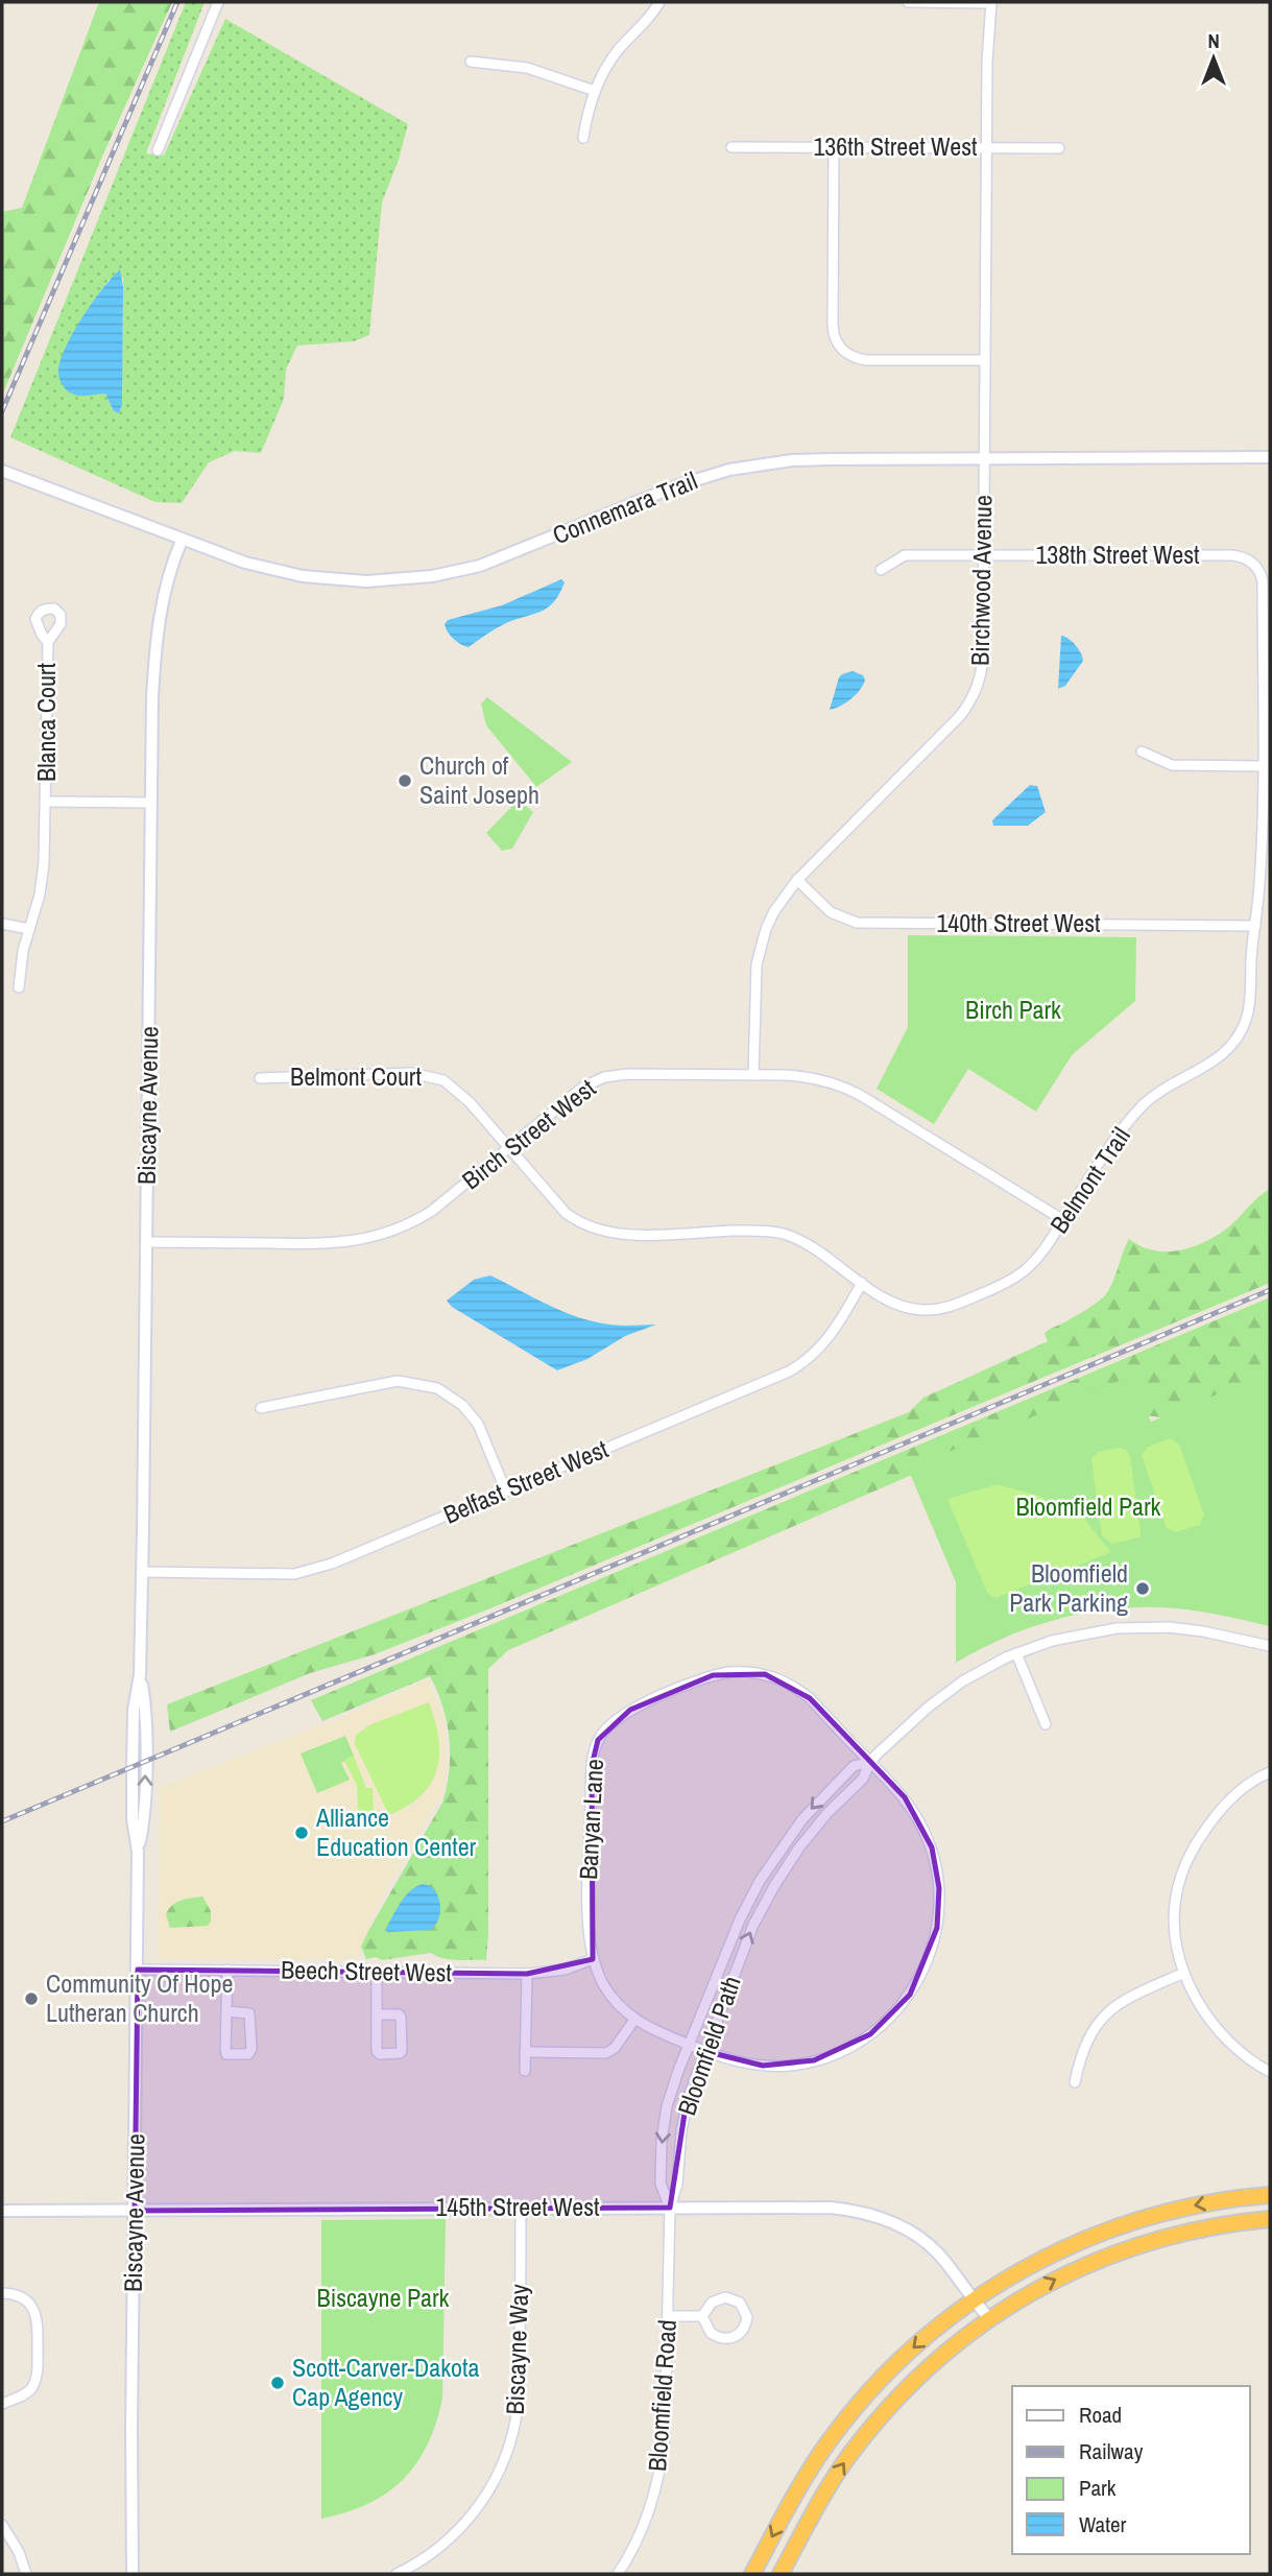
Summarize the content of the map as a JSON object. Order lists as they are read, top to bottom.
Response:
{
  "streets": {
    "street": [
      "136th Street West",
      "Connemara Trail",
      "138th Street West",
      "Birchwood Avenue",
      "Blanca Court",
      "140th Street West",
      "Belmont Court",
      "Biscayne Avenue",
      "Birch Street West",
      "Belmont Trail",
      "Belfast Street West",
      "Banyan Lane",
      "Beech Street West",
      "Bloomfield Path",
      "145th Street West",
      "Biscayne Way",
      "Bloomfield Road"
    ]
  },
  "crossings": [
    ["136th Street West", "Birchwood Avenue"],
    ["Connemara Trail", "Birchwood Avenue"],
    ["Connemara Trail", "Biscayne Avenue"],
    ["138th Street West", "Birchwood Avenue"],
    ["138th Street West", "Belmont Trail"],
    ["Birchwood Avenue", "140th Street West"],
    ["Birchwood Avenue", "Birch Street West"],
    ["140th Street West", "Belmont Trail"],
    ["Belmont Court", "Birch Street West"],
    ["Belmont Court", "Belmont Trail"],
    ["Biscayne Avenue", "Birch Street West"],
    ["Biscayne Avenue", "Belfast Street West"],
    ["Biscayne Avenue", "Beech Street West"],
    ["Biscayne Avenue", "145th Street West"],
    ["Birch Street West", "Belmont Trail"],
    ["Belmont Trail", "Belfast Street West"],
    ["Banyan Lane", "Beech Street West"],
    ["Banyan Lane", "Bloomfield Path"],
    ["Bloomfield Path", "145th Street West"],
    ["Bloomfield Path", "Bloomfield Road"],
    ["145th Street West", "Biscayne Way"],
    ["145th Street West", "Bloomfield Road"]
  ],
  "parks": ["Birch Park", "Bloomfield Park", "Biscayne Park"],
  "places": [
    "Church of Saint Joseph",
    "Bloomfield Park Parking",
    "Alliance Education Center",
    "Community Of Hope Lutheran Church",
    "Scott-Carver-Dakota Cap Agency"
  ],
  "legend": [
    "Road",
    "Railway",
    "Park",
    "Water"
  ],
  "north": "top"
}
